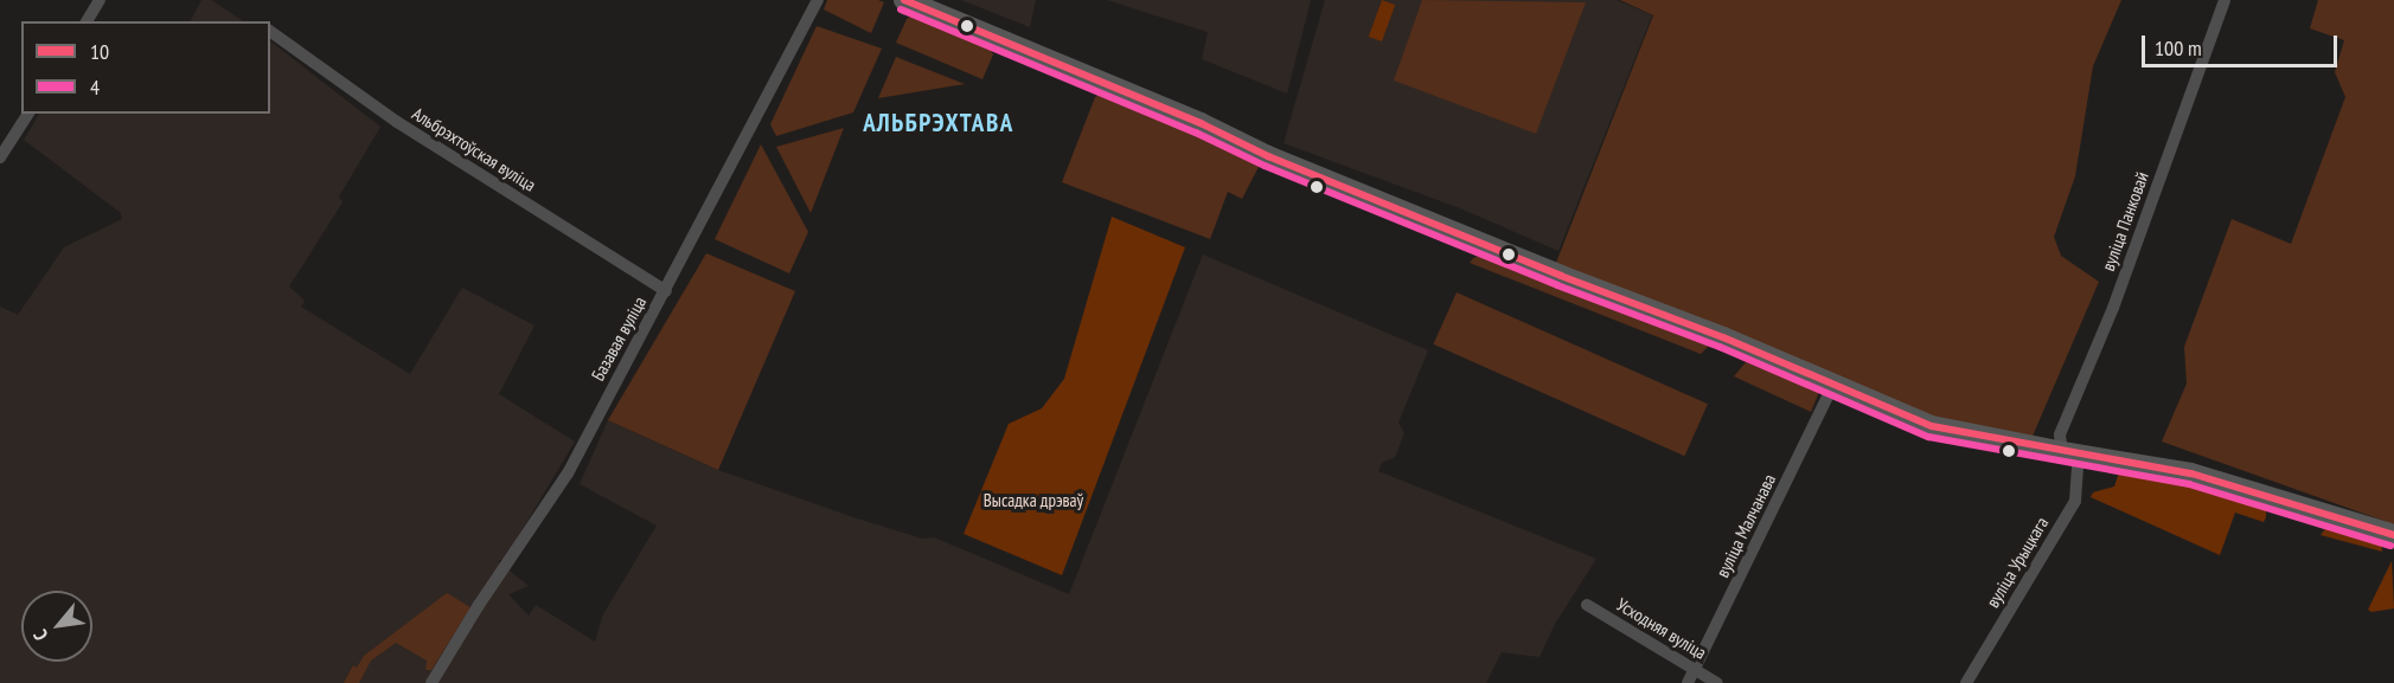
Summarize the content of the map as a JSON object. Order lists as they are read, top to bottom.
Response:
{
  "streets": {
    "street": [
      "Альбрэхтоўская вуліца",
      "вуліца Панковай",
      "Базавая вуліца",
      "вуліца Малчанава",
      "вуліца Урыцкага",
      "Усходняя вуліца"
    ]
  },
  "crossings": [
    ["Альбрэхтоўская вуліца", "Базавая вуліца"],
    ["вуліца Панковай", "вуліца Урыцкага"],
    ["вуліца Малчанава", "Усходняя вуліца"]
  ],
  "districts": ["АЛЬБРЭХТАВА"],
  "parks": ["Высадка дрэваў"],
  "lines": ["transit line 10", "transit line 4"],
  "legend": ["10", "4"],
  "scale_bar": "100 m",
  "north": "bottom left"
}
